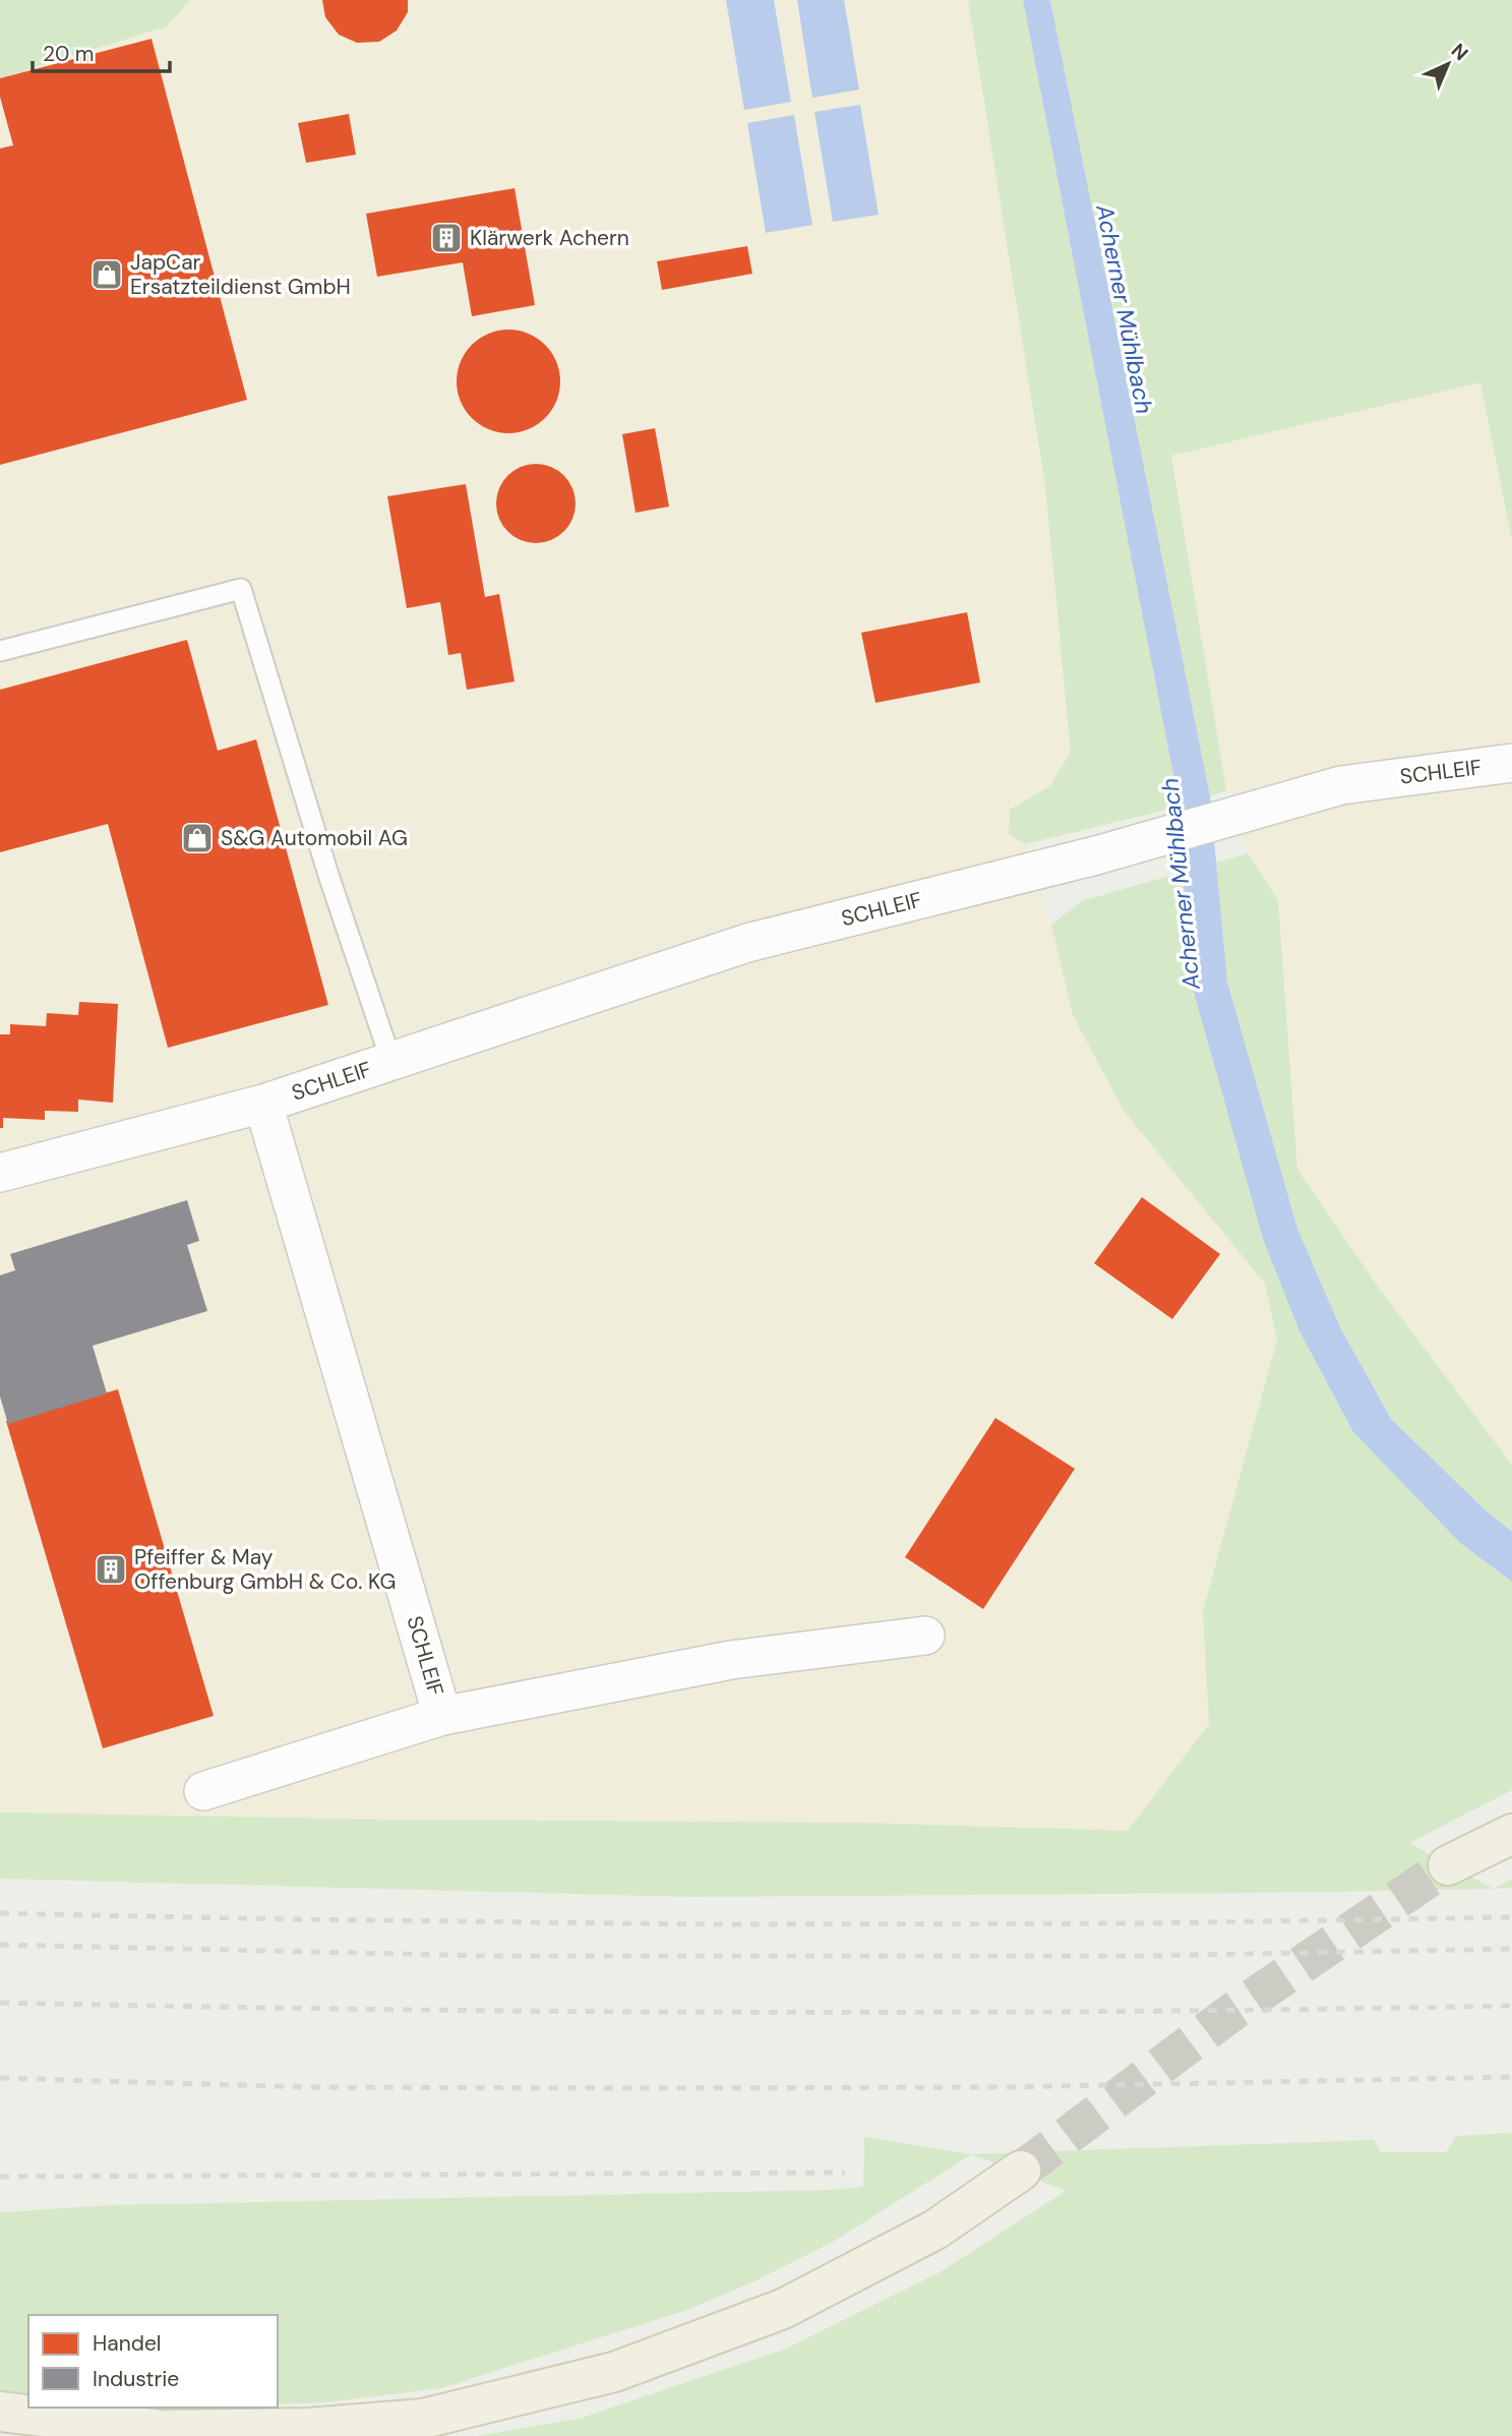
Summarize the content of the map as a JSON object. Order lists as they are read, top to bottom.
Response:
{
  "streets": {
    "street": ["SCHLEIF"]
  },
  "water": ["Acherner Mühlbach"],
  "places": {
    "building": ["Klärwerk Achern", "Pfeiffer & May Offenburg GmbH & Co. KG"],
    "shop": ["JapCar Ersatzteildienst GmbH", "S&G Automobil AG"]
  },
  "legend": ["Handel", "Industrie"],
  "scale_bar": "20 m",
  "north": "top right"
}
